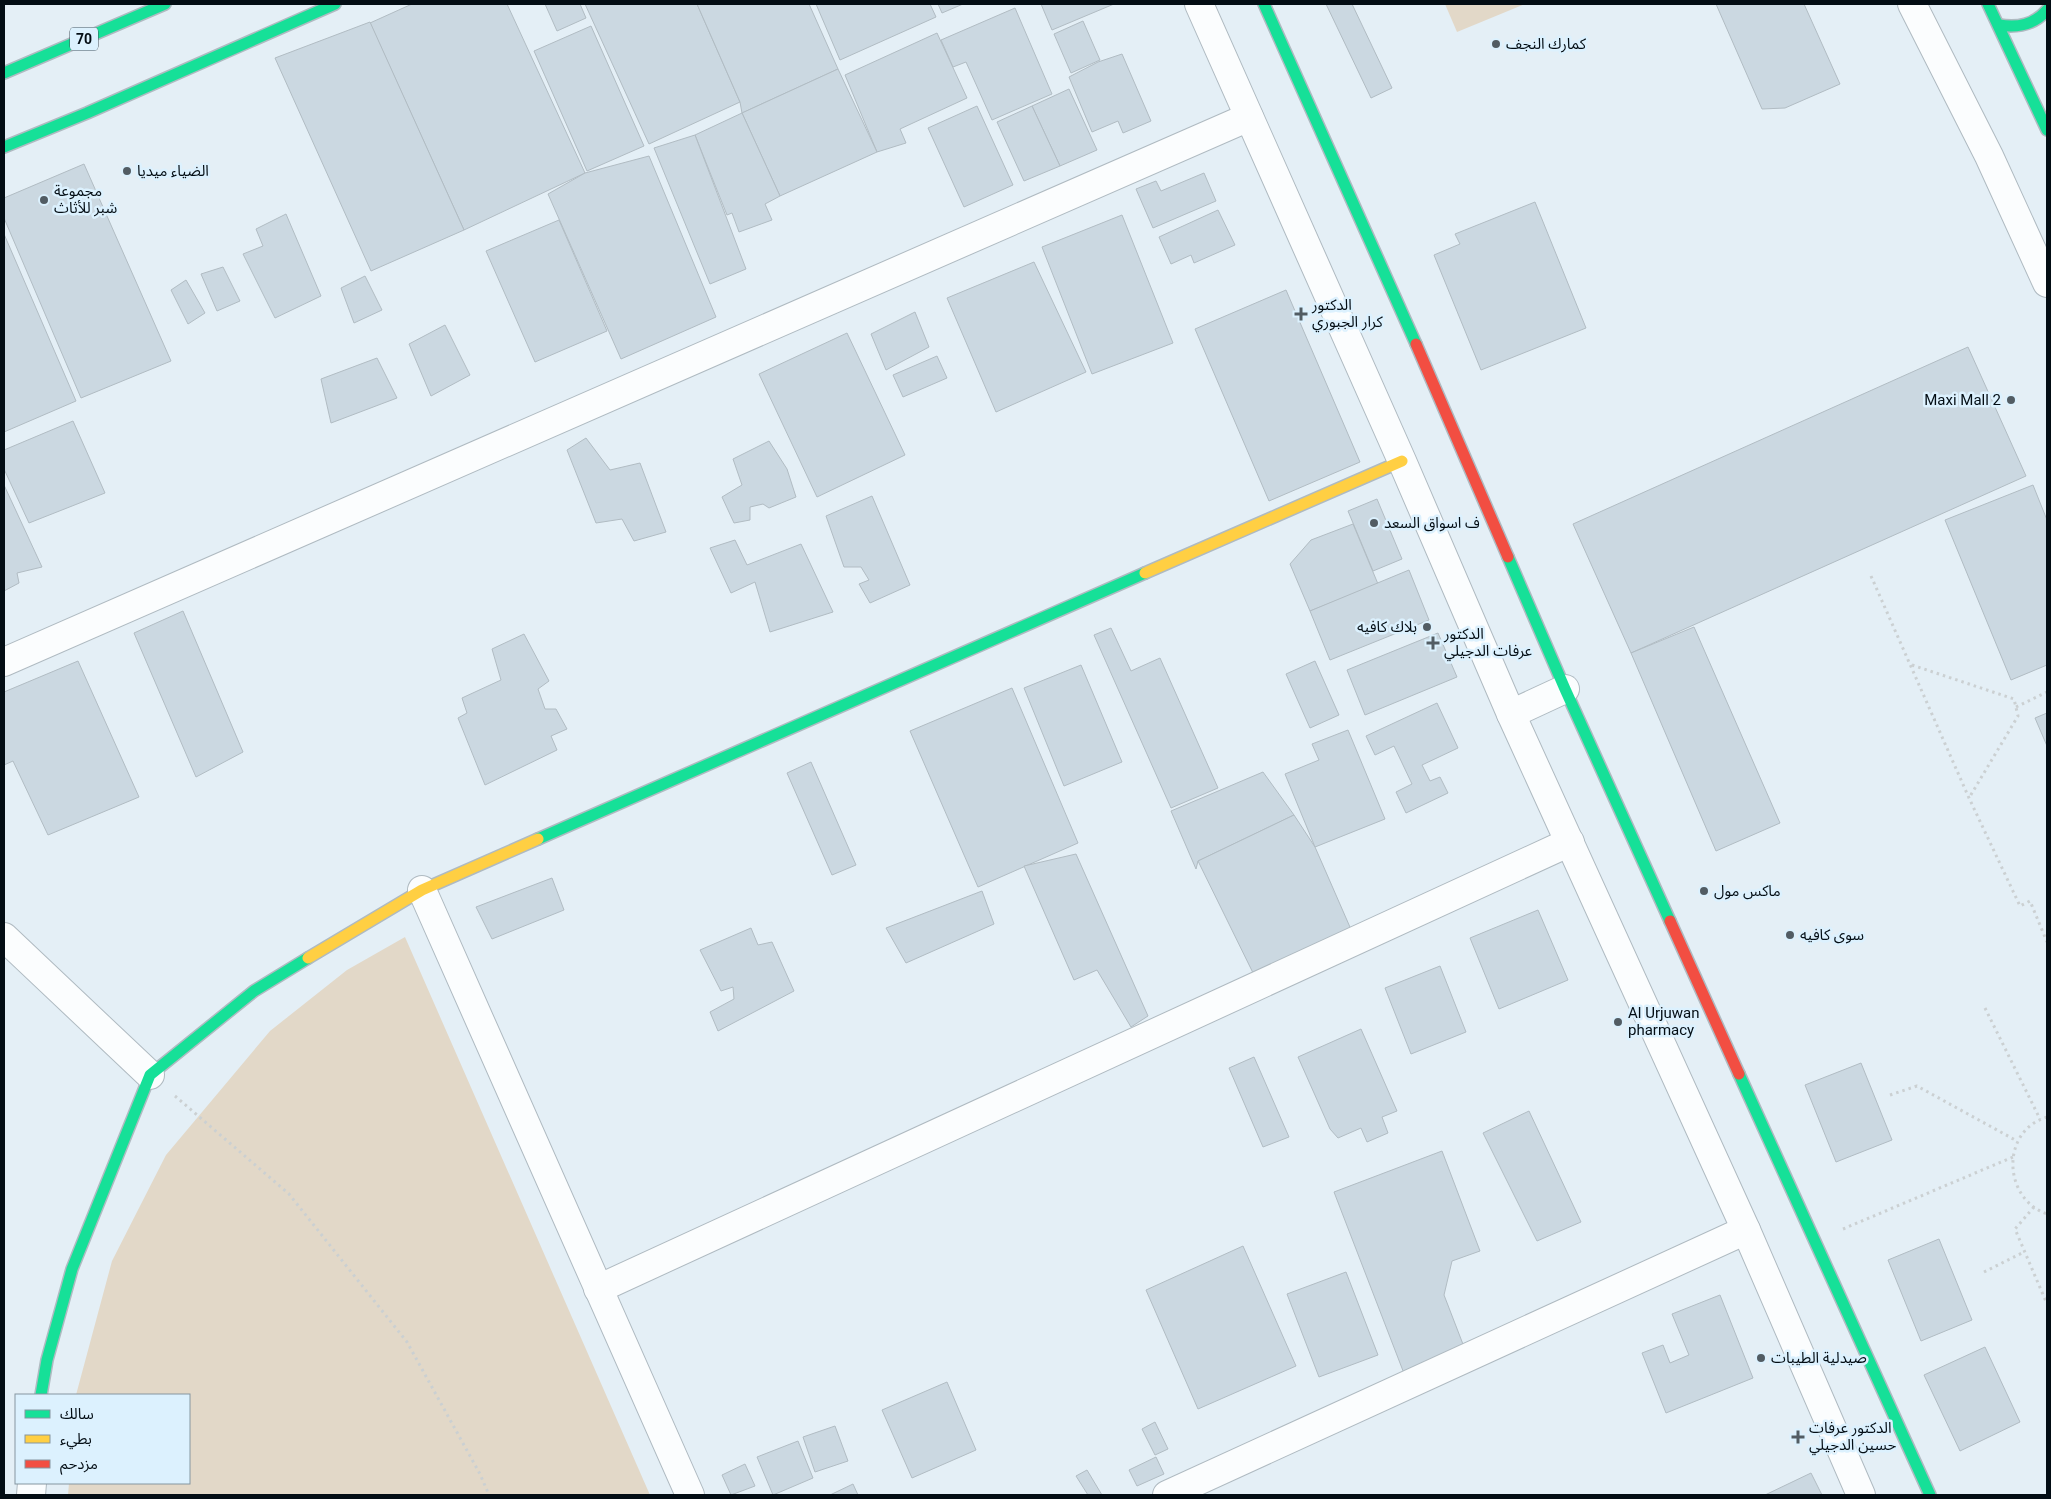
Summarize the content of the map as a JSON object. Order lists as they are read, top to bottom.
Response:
{
  "streets": {
    "main road": ["70"]
  },
  "places": {
    "other": [
      "كمارك النجف",
      "الضياء ميديا",
      "مجموعة شبر للأثاث",
      "Maxi Mall 2",
      "ف اسواق السعد",
      "بلاك كافيه",
      "ماكس مول",
      "سوى كافيه",
      "Al Urjuwan pharmacy",
      "صيدلية الطيبات"
    ],
    "health": ["الدكتور كرار الجبوري", "الدكتور عرفات الدجيلي", "الدكتور عرفات حسين الدجيلي"]
  },
  "legend": ["سالك", "بطيء", "مزدحم"]
}
